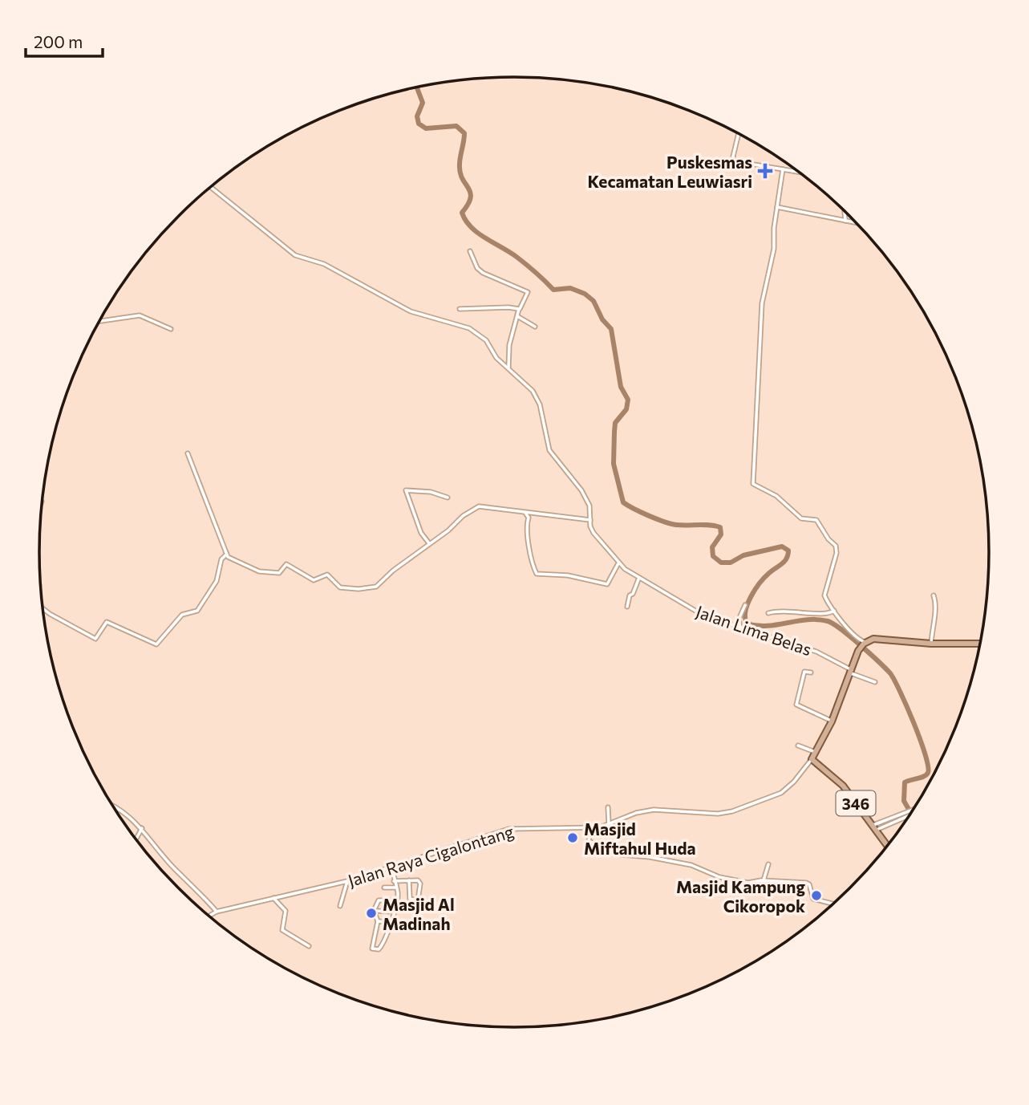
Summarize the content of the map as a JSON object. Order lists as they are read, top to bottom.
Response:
{
  "streets": {
    "main road": ["346"],
    "street": ["Jalan Lima Belas", "Jalan Raya Cigalontang"]
  },
  "crossings": [
    ["346", "Jalan Raya Cigalontang"]
  ],
  "places": {
    "health": ["Puskesmas Kecamatan Leuwiasri"],
    "other": ["Masjid Miftahul Huda", "Masjid Kampung Cikoropok", "Masjid Al Madinah"]
  },
  "scale_bar": "200 m"
}
